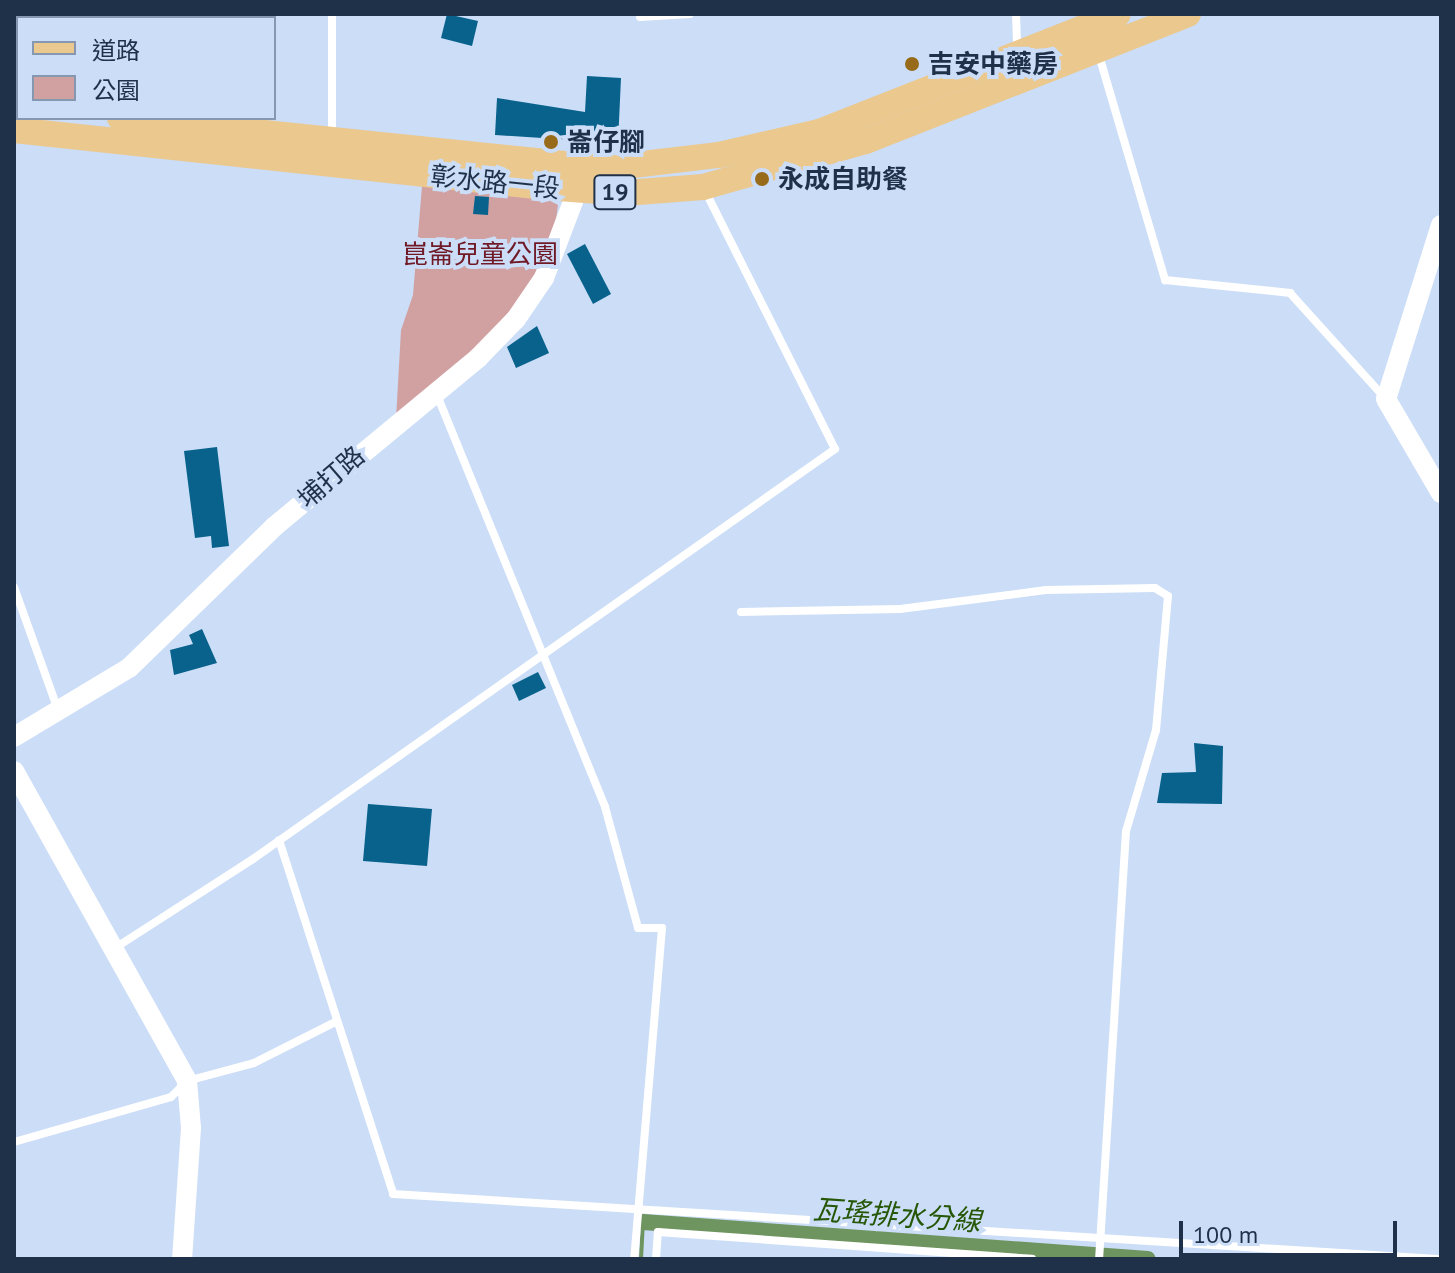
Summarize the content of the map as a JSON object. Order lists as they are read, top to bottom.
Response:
{
  "streets": {
    "main road": ["彰水路一段", "19"],
    "street": ["埔打路"]
  },
  "crossings": [
    ["彰水路一段", "埔打路"]
  ],
  "water": ["瓦瑤排水分線"],
  "parks": ["崑崙兒童公園"],
  "places": ["吉安中藥房", "崙仔腳", "永成自助餐"],
  "legend": ["道路", "公園"],
  "scale_bar": "100 m"
}
